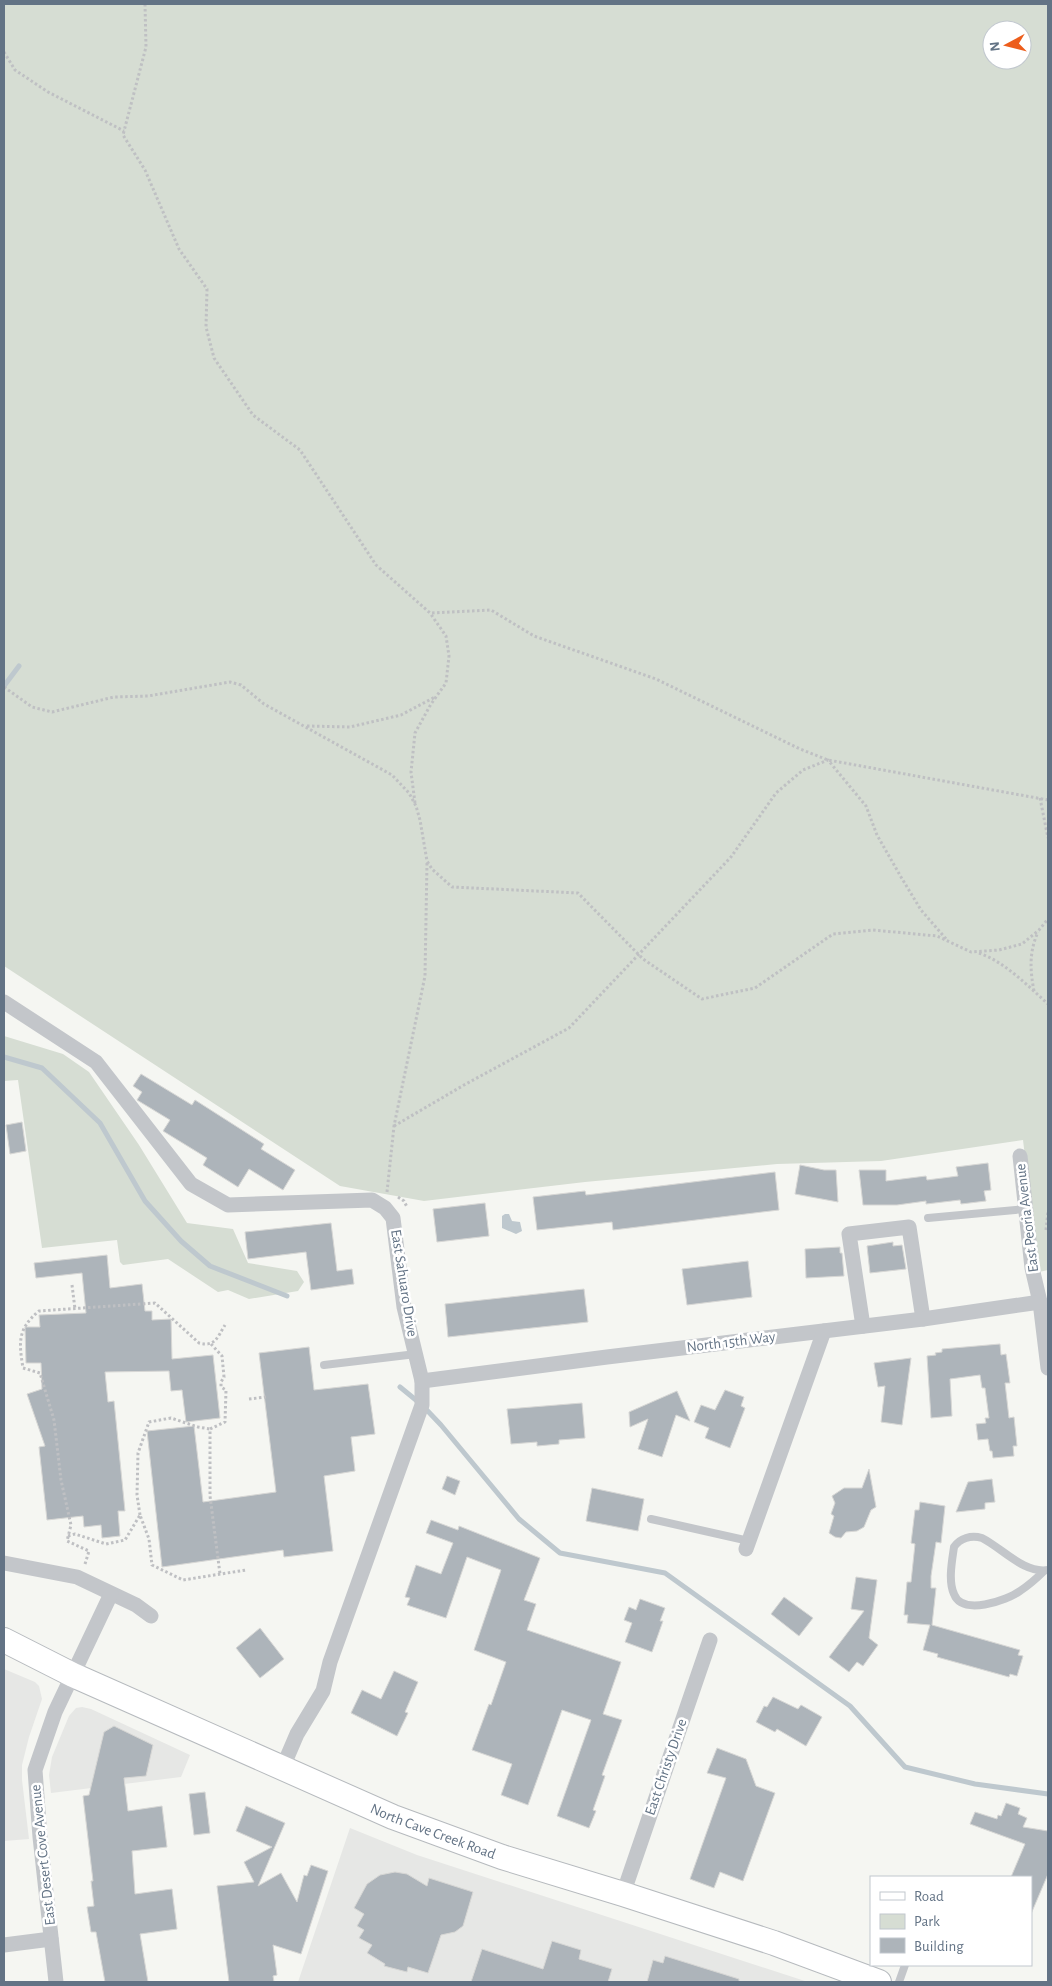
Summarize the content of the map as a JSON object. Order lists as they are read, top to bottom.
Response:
{
  "streets": {
    "main road": ["North Cave Creek Road"],
    "street": [
      "East Peoria Avenue",
      "East Sahuaro Drive",
      "North 15th Way",
      "East Christy Drive",
      "East Desert Cove Avenue"
    ]
  },
  "crossings": [
    ["East Peoria Avenue", "North 15th Way"],
    ["East Sahuaro Drive", "North 15th Way"],
    ["East Sahuaro Drive", "North Cave Creek Road"],
    ["East Christy Drive", "North Cave Creek Road"],
    ["North Cave Creek Road", "East Desert Cove Avenue"]
  ],
  "legend": ["Road", "Park", "Building"],
  "north": "left"
}
